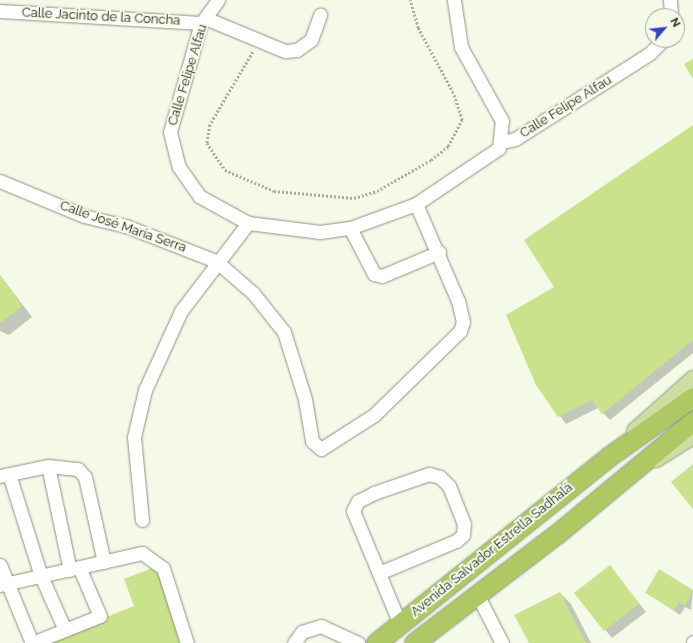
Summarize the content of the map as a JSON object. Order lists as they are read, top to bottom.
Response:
{
  "streets": {
    "highway": ["Avenida Salvador Estrella Sadhalá"],
    "street": ["Calle Jacinto de la Concha", "Calle Felipe Alfau", "Calle José María Serra"]
  },
  "crossings": [
    ["Calle Jacinto de la Concha", "Calle Felipe Alfau"]
  ],
  "north": "top right"
}
